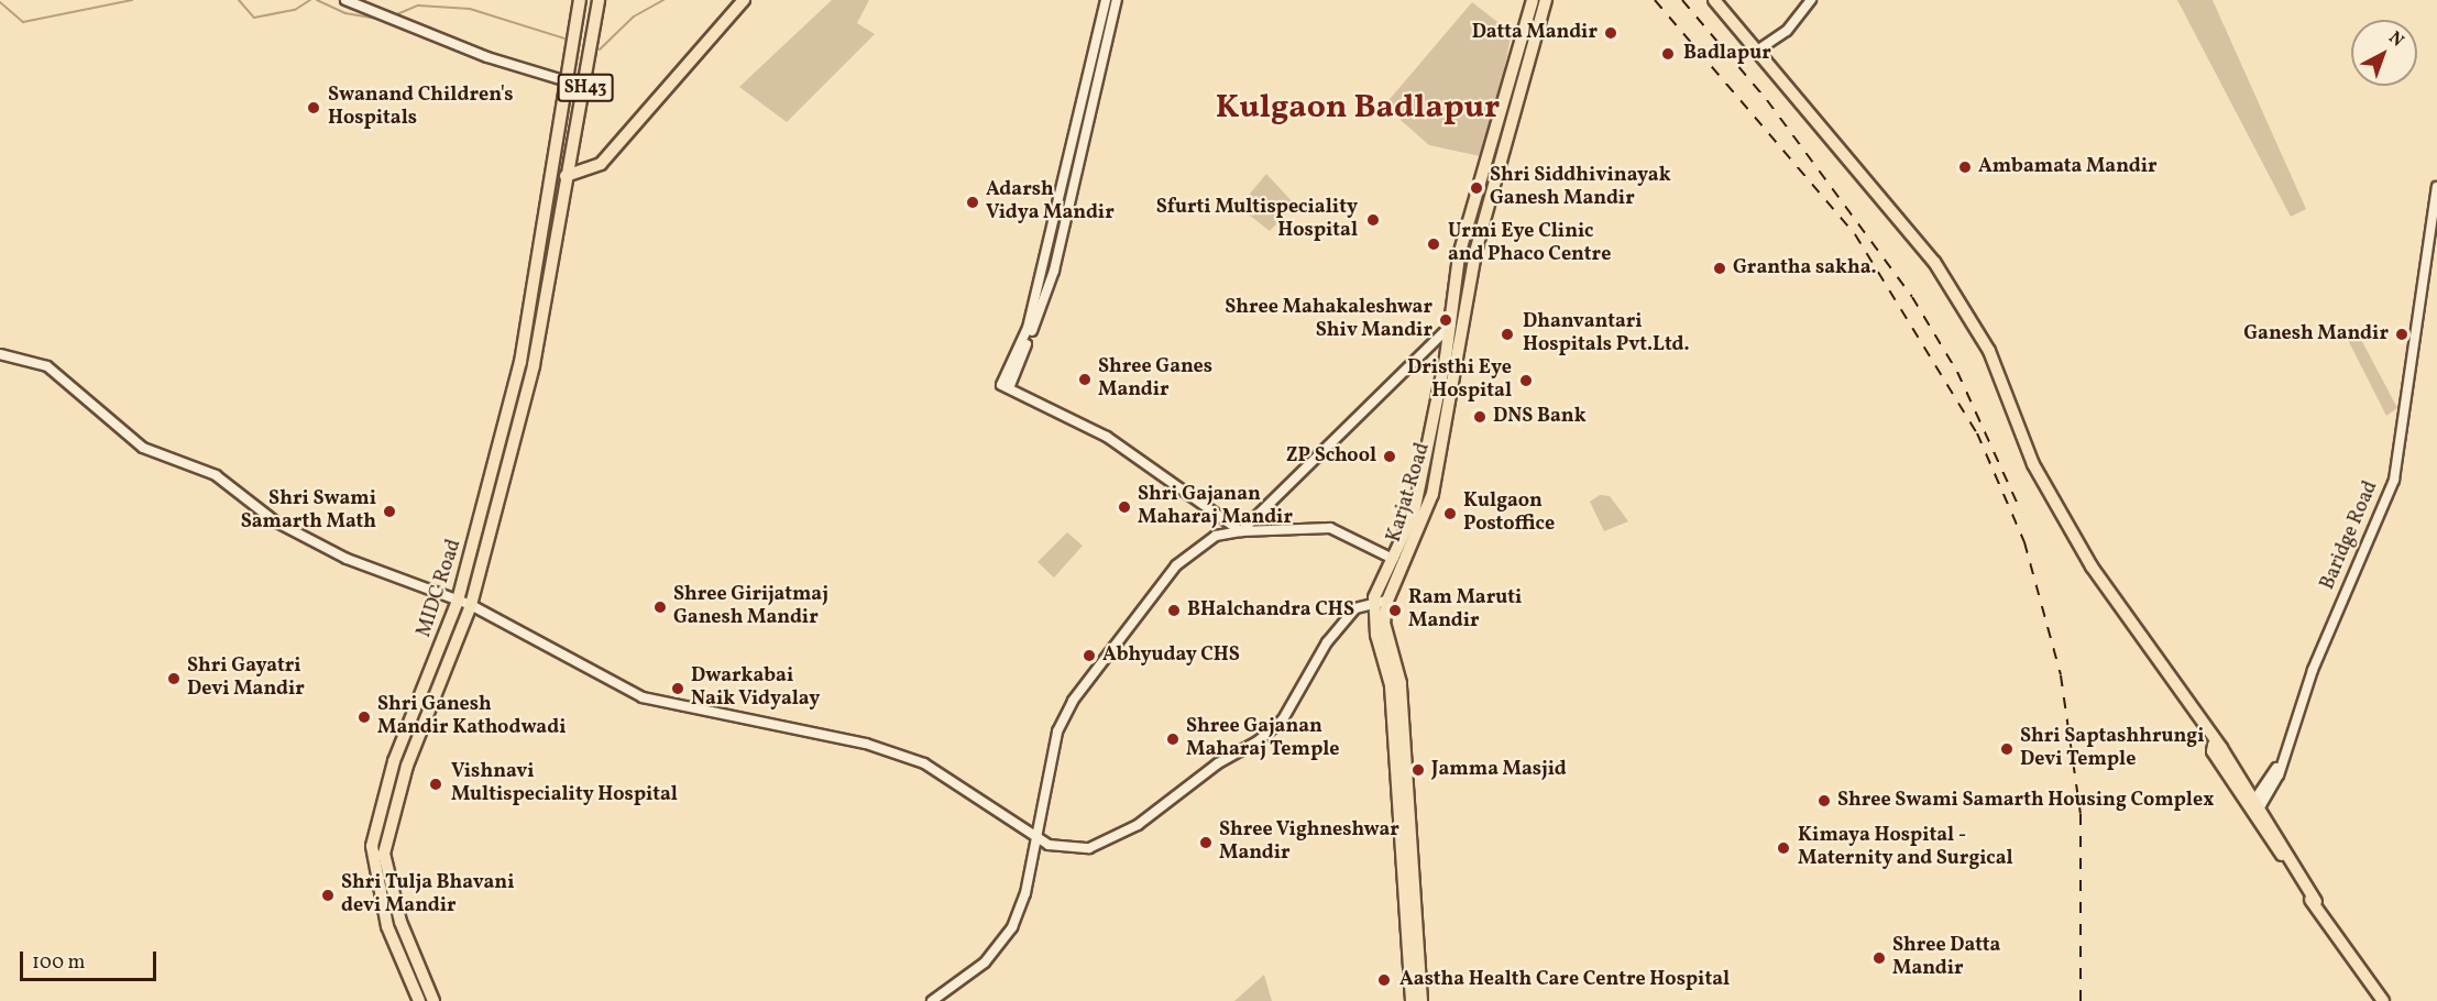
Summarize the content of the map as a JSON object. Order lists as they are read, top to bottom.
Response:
{
  "streets": {
    "main road": ["SH43", "Karjat Road", "MIDC Road"],
    "street": ["Baridge Road"]
  },
  "crossings": [
    ["SH43", "MIDC Road"]
  ],
  "districts": ["Kulgaon Badlapur"],
  "places": [
    "Datta Mandir",
    "Badlapur",
    "Swanand Children's Hospitals",
    "Ambamata Mandir",
    "Shri Siddhivinayak Ganesh Mandir",
    "Adarsh Vidya Mandir",
    "Sfurti Multispeciality Hospital",
    "Urmi Eye Clinic and Phaco Centre",
    "Grantha sakha.",
    "Shree Mahakaleshwar Shiv Mandir",
    "Dhanvantari Hospitals Pvt.Ltd.",
    "Ganesh Mandir",
    "Shree Ganes Mandir",
    "Dristhi Eye Hospital",
    "DNS Bank",
    "ZP School",
    "Shri Gajanan Maharaj Mandir",
    "Shri Swami Samarth Math",
    "Kulgaon Postoffice",
    "Shree Girijatmaj Ganesh Mandir",
    "BHalchandra CHS",
    "Ram Maruti Mandir",
    "Abhyuday CHS",
    "Shri Gayatri Devi Mandir",
    "Dwarkabai Naik Vidyalay",
    "Shri Ganesh Mandir Kathodwadi",
    "Shree Gajanan Maharaj Temple",
    "Shri Saptashhrungi Devi Temple",
    "Jamma Masjid",
    "Vishnavi Multispeciality Hospital",
    "Shree Swami Samarth Housing Complex",
    "Shree Vighneshwar Mandir",
    "Kimaya Hospital - Maternity and Surgical",
    "Shri Tulja Bhavani devi Mandir",
    "Shree Datta Mandir",
    "Aastha Health Care Centre Hospital"
  ],
  "scale_bar": "100 m",
  "north": "top right"
}
